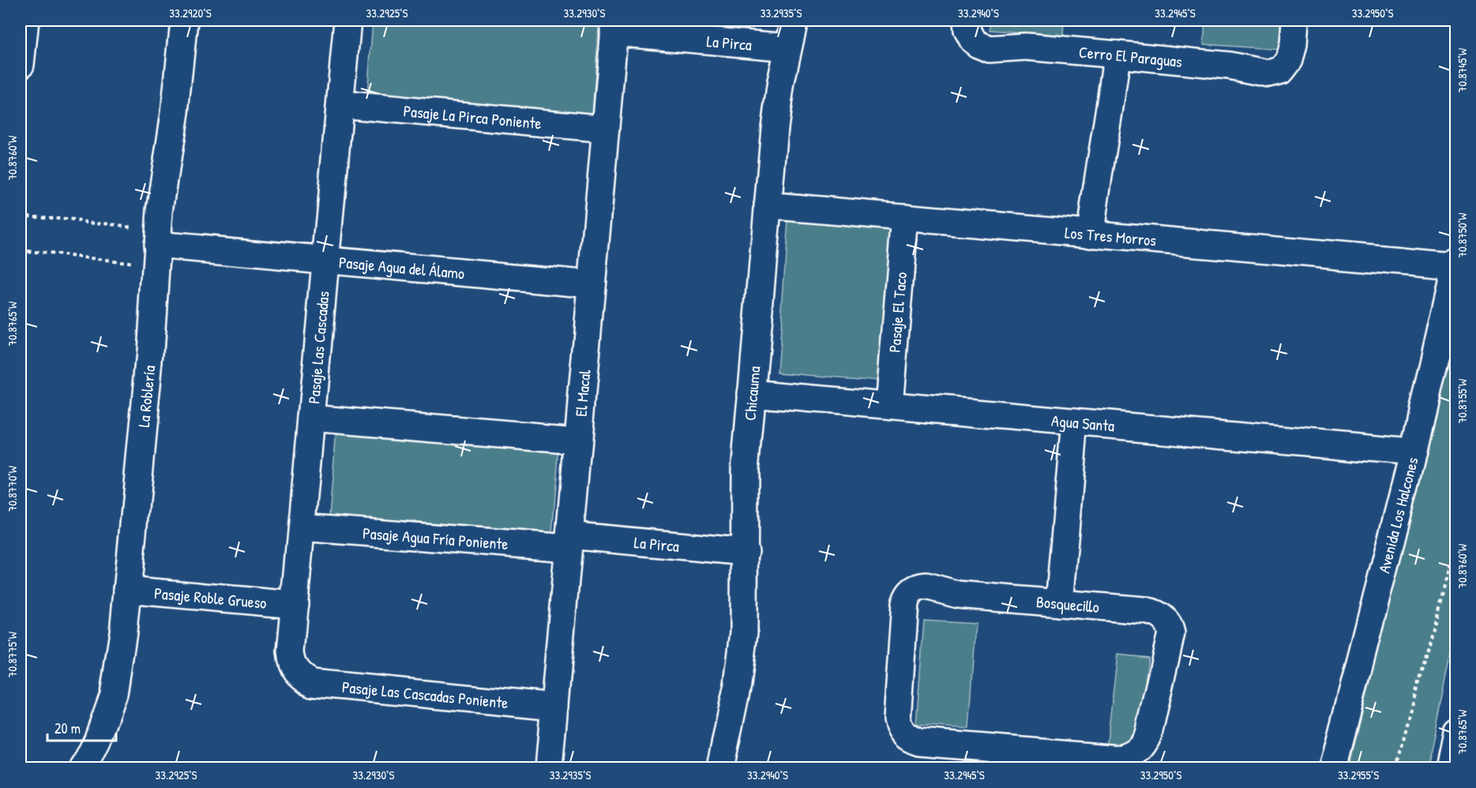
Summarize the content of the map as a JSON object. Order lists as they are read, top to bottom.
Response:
{
  "streets": {
    "street": [
      "La Pirca",
      "Cerro El Paraguas",
      "Pasaje La Pirca Poniente",
      "Los Tres Morros",
      "Pasaje Agua del Álamo",
      "Pasaje El Taco",
      "Pasaje Las Cascadas",
      "El Macal",
      "Chicauma",
      "La Roblería",
      "Agua Santa",
      "Avenida Los Halcones",
      "Pasaje Agua Fría Poniente",
      "Pasaje Roble Grueso",
      "Bosquecillo",
      "Pasaje Las Cascadas Poniente"
    ]
  },
  "crossings": [
    ["La Pirca", "El Macal"],
    ["La Pirca", "Chicauma"],
    ["La Pirca", "Pasaje Agua Fría Poniente"],
    ["Pasaje La Pirca Poniente", "Pasaje Las Cascadas"],
    ["Pasaje La Pirca Poniente", "El Macal"],
    ["Los Tres Morros", "Pasaje El Taco"],
    ["Los Tres Morros", "Chicauma"],
    ["Los Tres Morros", "Avenida Los Halcones"],
    ["Pasaje Agua del Álamo", "Pasaje Las Cascadas"],
    ["Pasaje Agua del Álamo", "El Macal"],
    ["Pasaje Agua del Álamo", "La Roblería"],
    ["Pasaje El Taco", "Agua Santa"],
    ["Pasaje Las Cascadas", "Pasaje Agua Fría Poniente"],
    ["Pasaje Las Cascadas", "Pasaje Roble Grueso"],
    ["Pasaje Las Cascadas", "Pasaje Las Cascadas Poniente"],
    ["El Macal", "Pasaje Agua Fría Poniente"],
    ["El Macal", "Pasaje Las Cascadas Poniente"],
    ["Chicauma", "Agua Santa"],
    ["La Roblería", "Pasaje Roble Grueso"],
    ["Agua Santa", "Avenida Los Halcones"]
  ],
  "scale_bar": "20 m",
  "coordinates": [
    "33.2920°S",
    "33.2925°S",
    "33.2930°S",
    "33.2935°S",
    "33.2940°S",
    "33.2945°S",
    "33.2950°S",
    "70.8745°W",
    "70.8760°W",
    "70.8750°W",
    "70.8765°W",
    "70.8755°W",
    "70.8770°W",
    "70.8775°W",
    "33.2955°S"
  ]
}
